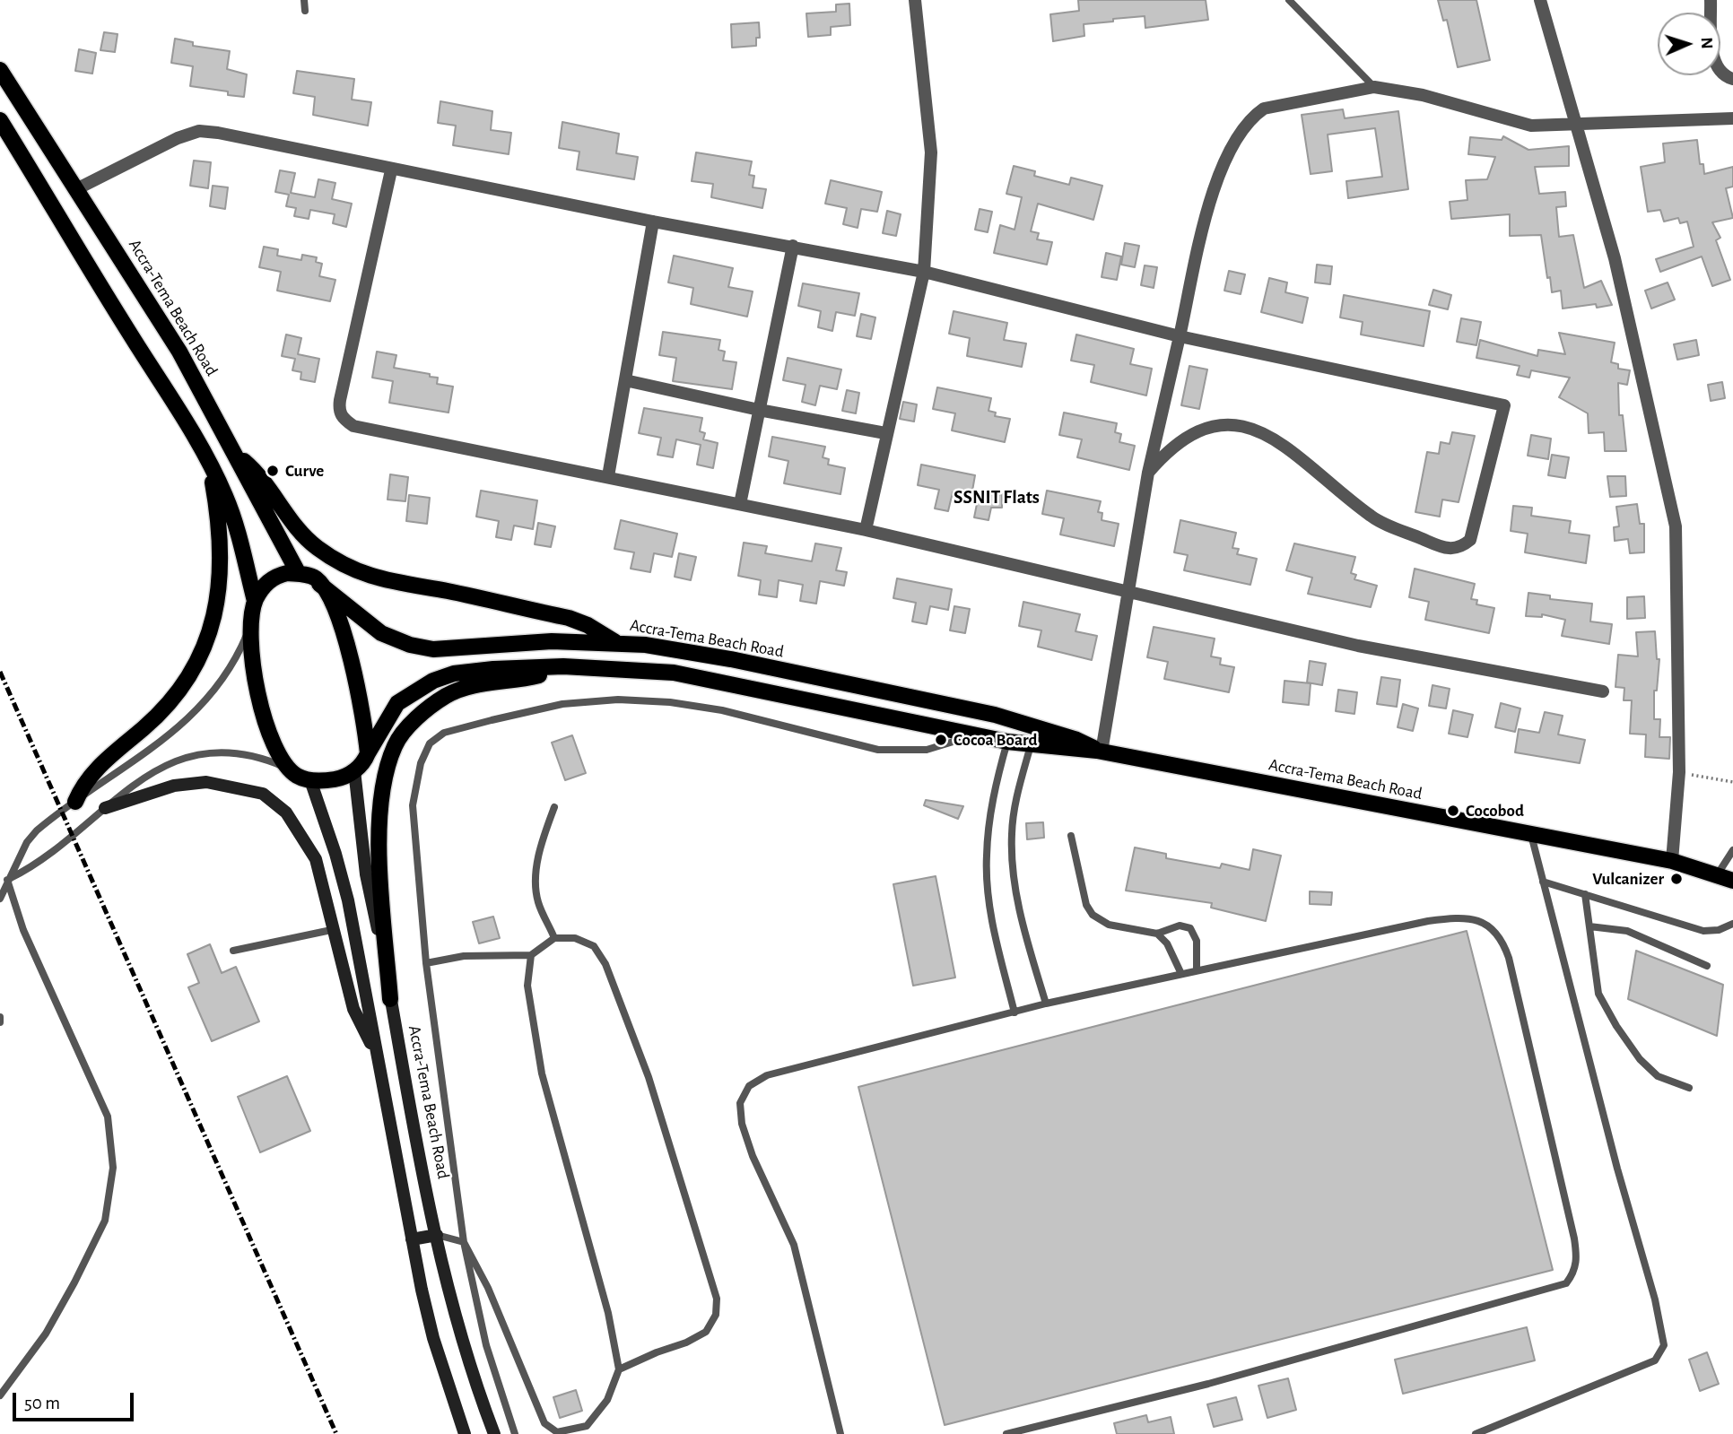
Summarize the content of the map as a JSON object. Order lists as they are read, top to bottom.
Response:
{
  "streets": {
    "main road": ["Accra-Tema Beach Road"]
  },
  "districts": ["SSNIT Flats"],
  "places": [
    "Curve",
    "Cocoa Board",
    "Cocobod",
    "Vulcanizer"
  ],
  "scale_bar": "50 m",
  "north": "right"
}
